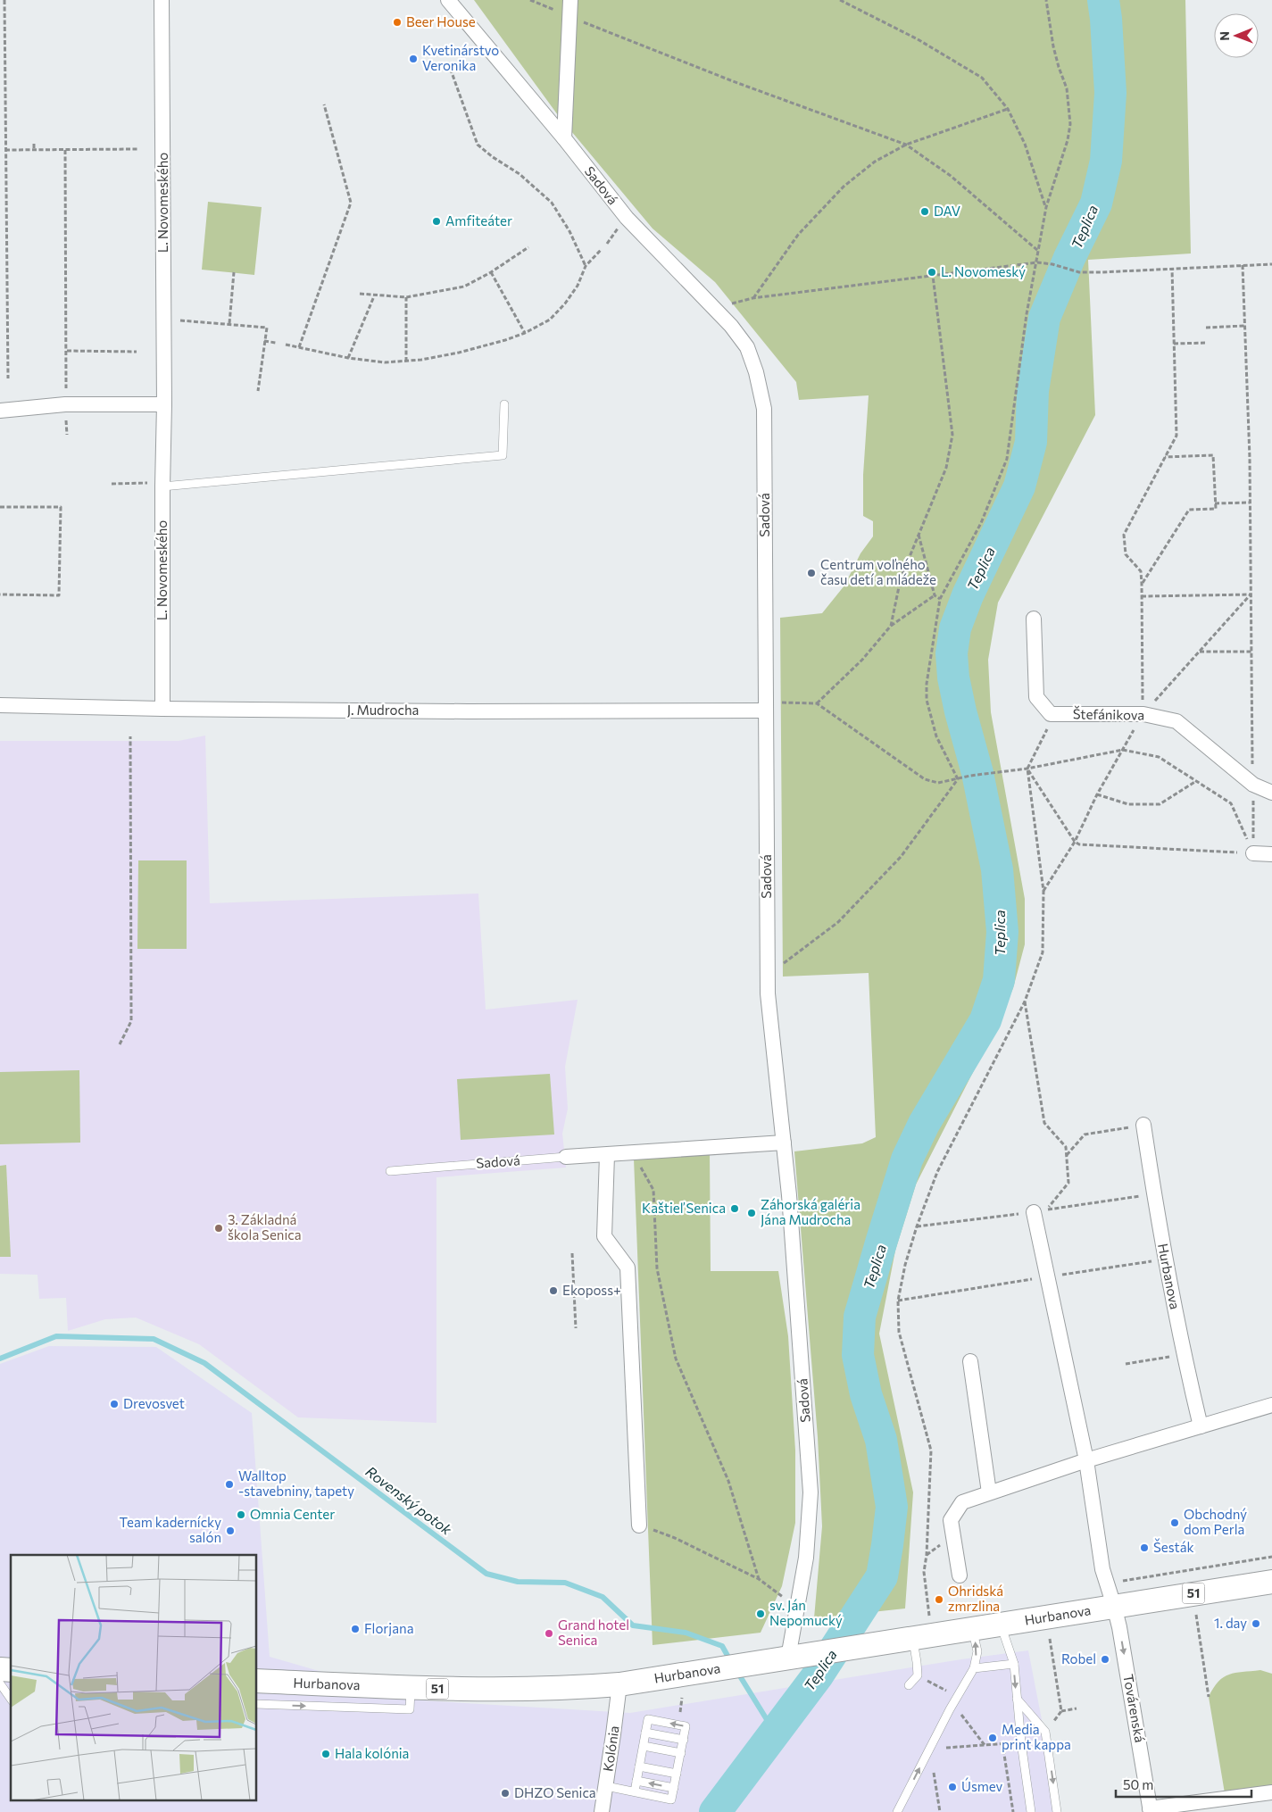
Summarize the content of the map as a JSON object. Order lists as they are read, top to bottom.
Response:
{
  "streets": {
    "main road": ["Hurbanova", "51"],
    "street": [
      "Sadová",
      "L. Novomeského",
      "J. Mudrocha",
      "Štefánikova",
      "Továrenská",
      "Kolónia"
    ]
  },
  "crossings": [
    ["Sadová", "J. Mudrocha"],
    ["Sadová", "Hurbanova"],
    ["L. Novomeského", "J. Mudrocha"],
    ["Hurbanova", "Továrenská"],
    ["Hurbanova", "Kolónia"]
  ],
  "one_way": ["Továrenská"],
  "water": ["Teplica", "Rovenský potok"],
  "places": [
    "Beer House",
    "Kvetinárstvo Veronika",
    "DAV",
    "Amfiteáter",
    "L. Novomeský",
    "Centrum voľného času detí a mládeže",
    "Kaštieľ Senica",
    "Záhorská galéria Jána Mudrocha",
    "3. Základná škola Senica",
    "Ekoposs+",
    "Drevosvet",
    "Walltop -stavebniny, tapety",
    "Omnia Center",
    "Obchodný dom Perla",
    "Team kadernícky salón",
    "Šesták",
    "Ohridská zmrzlina",
    "sv. Ján Nepomucký",
    "1. day",
    "Florjana",
    "Grand hotel Senica",
    "Robel",
    "Media print kappa",
    "Hala kolónia",
    "Úsmev",
    "DHZO Senica"
  ],
  "scale_bar": "50 m",
  "north": "left"
}
